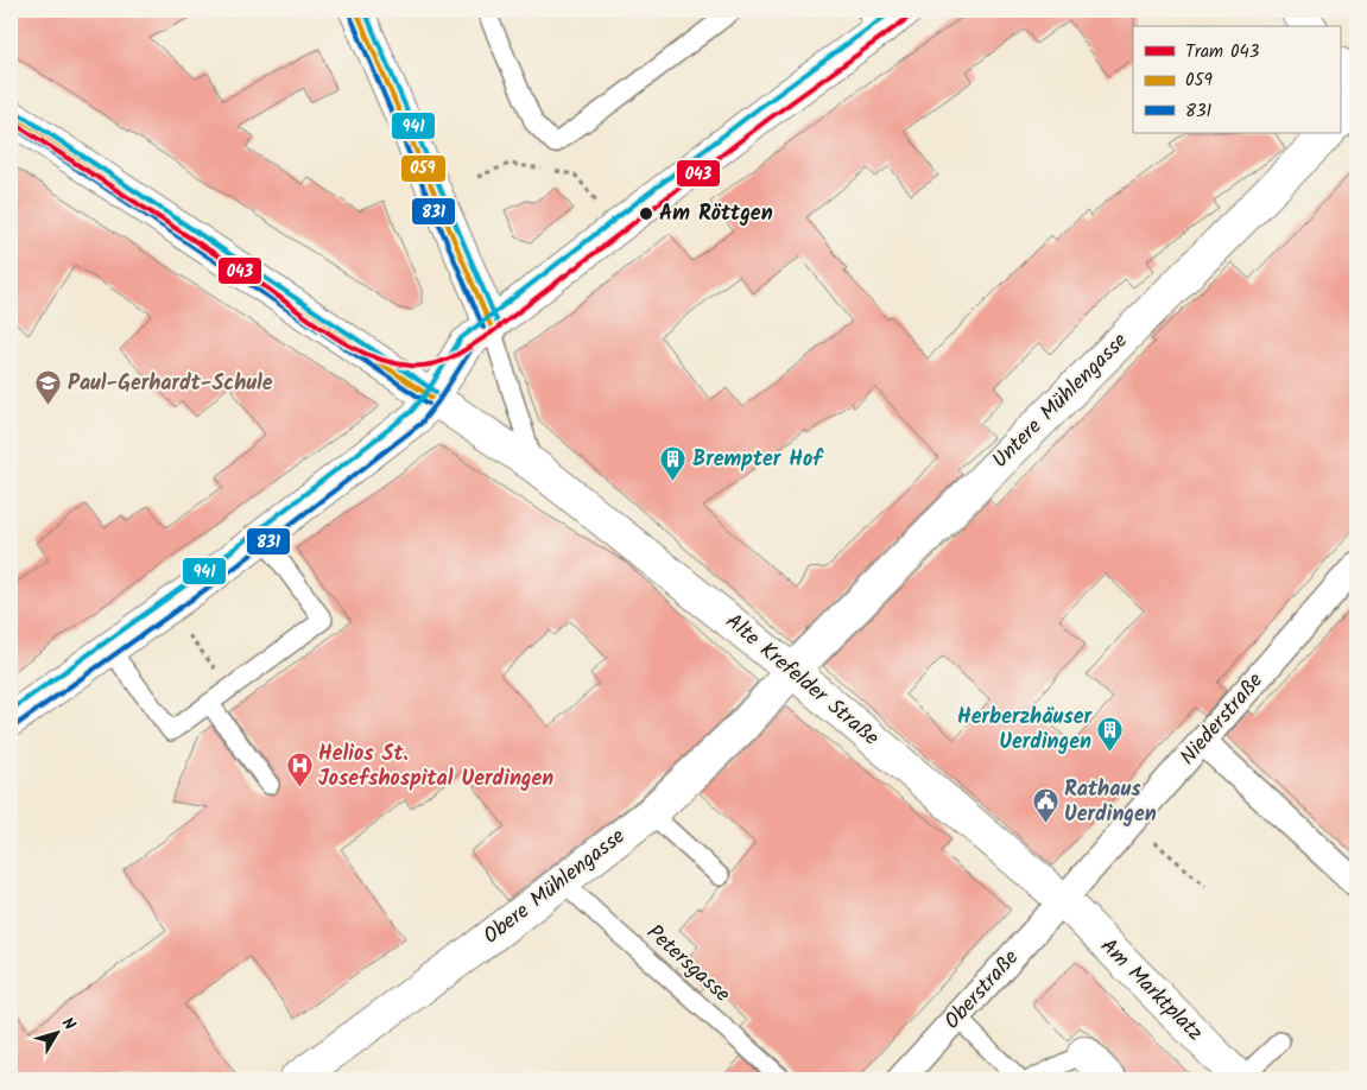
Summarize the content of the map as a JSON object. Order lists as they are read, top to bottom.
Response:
{
  "streets": {
    "street": [
      "Untere Mühlengasse",
      "Alte Krefelder Straße",
      "Niederstraße",
      "Obere Mühlengasse",
      "Oberstraße",
      "Am Marktplatz"
    ],
    "lane": ["Petersgasse"]
  },
  "crossings": [
    ["Untere Mühlengasse", "Alte Krefelder Straße"],
    ["Untere Mühlengasse", "Obere Mühlengasse"],
    ["Alte Krefelder Straße", "Niederstraße"],
    ["Alte Krefelder Straße", "Obere Mühlengasse"],
    ["Alte Krefelder Straße", "Oberstraße"],
    ["Alte Krefelder Straße", "Am Marktplatz"],
    ["Niederstraße", "Oberstraße"],
    ["Niederstraße", "Am Marktplatz"],
    ["Obere Mühlengasse", "Petersgasse"],
    ["Oberstraße", "Am Marktplatz"]
  ],
  "places": {
    "other": ["Am Röttgen"],
    "school or university": ["Paul-Gerhardt-Schule"],
    "building": ["Brempter Hof", "Herberzhäuser Uerdingen"],
    "hospital": ["Helios St. Josefshospital Uerdingen"],
    "public building": ["Rathaus Uerdingen"]
  },
  "lines": [
    "tram line 043",
    "transit line 059",
    "transit line 941",
    "transit line 831"
  ],
  "legend": ["Tram 043", "059", "831"],
  "north": "top right"
}
